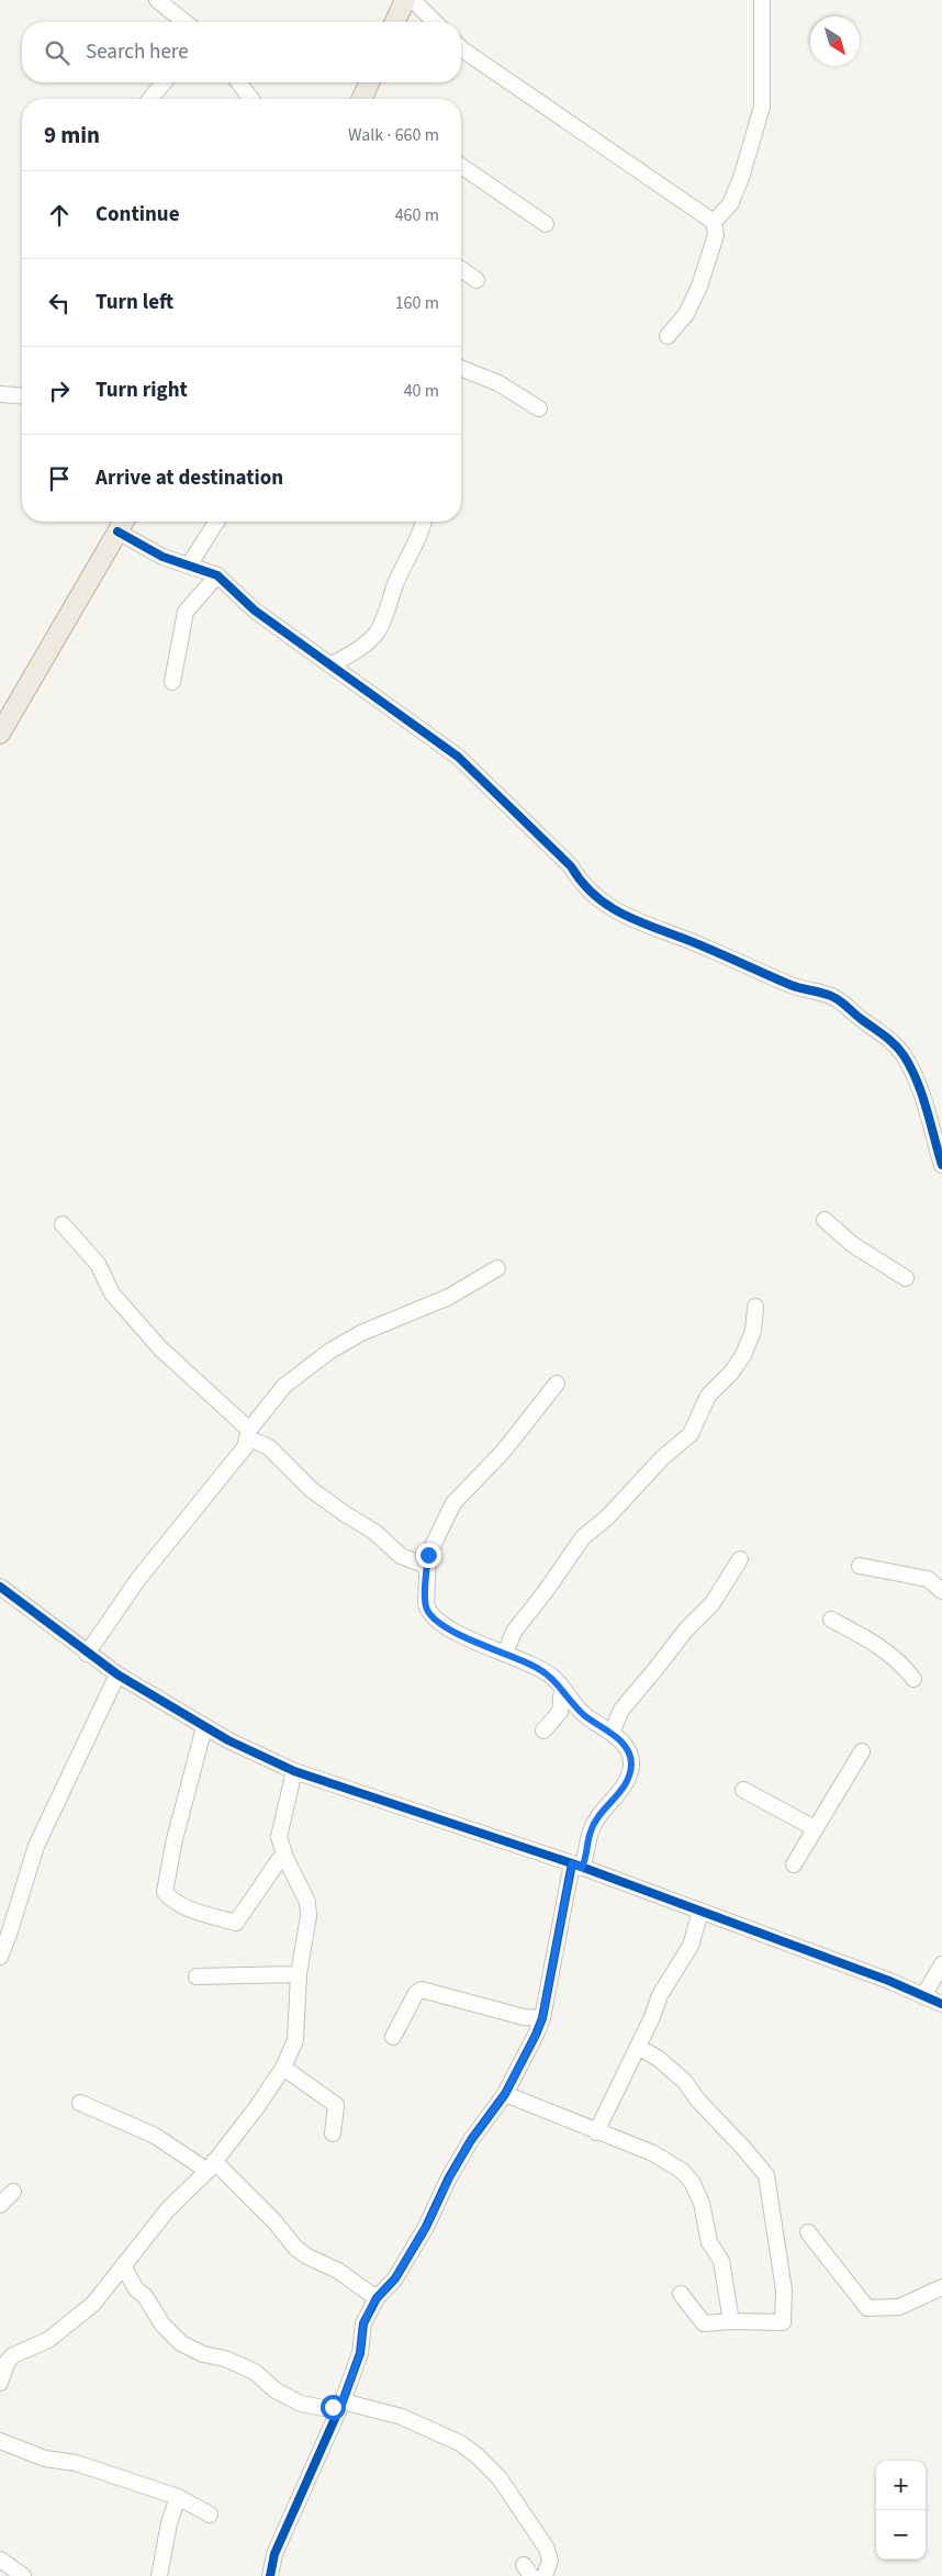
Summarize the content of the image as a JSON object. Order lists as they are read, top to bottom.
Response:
{
  "north": "bottom right",
  "page": {
    "search": "Search here",
    "heading": ["9 min", "Walk · 660 m"],
    "list": [
      ["Continue", "460 m"],
      ["Turn left", "160 m"],
      ["Turn right", "40 m"],
      "Arrive at destination"
    ],
    "map_buttons": ["+", "−"]
  }
}
